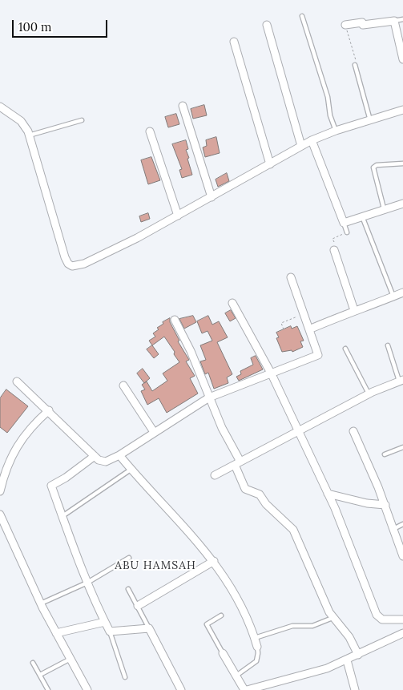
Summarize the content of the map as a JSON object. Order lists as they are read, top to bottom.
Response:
{
  "districts": ["ABU HAMSAH"],
  "scale_bar": "100 m"
}
